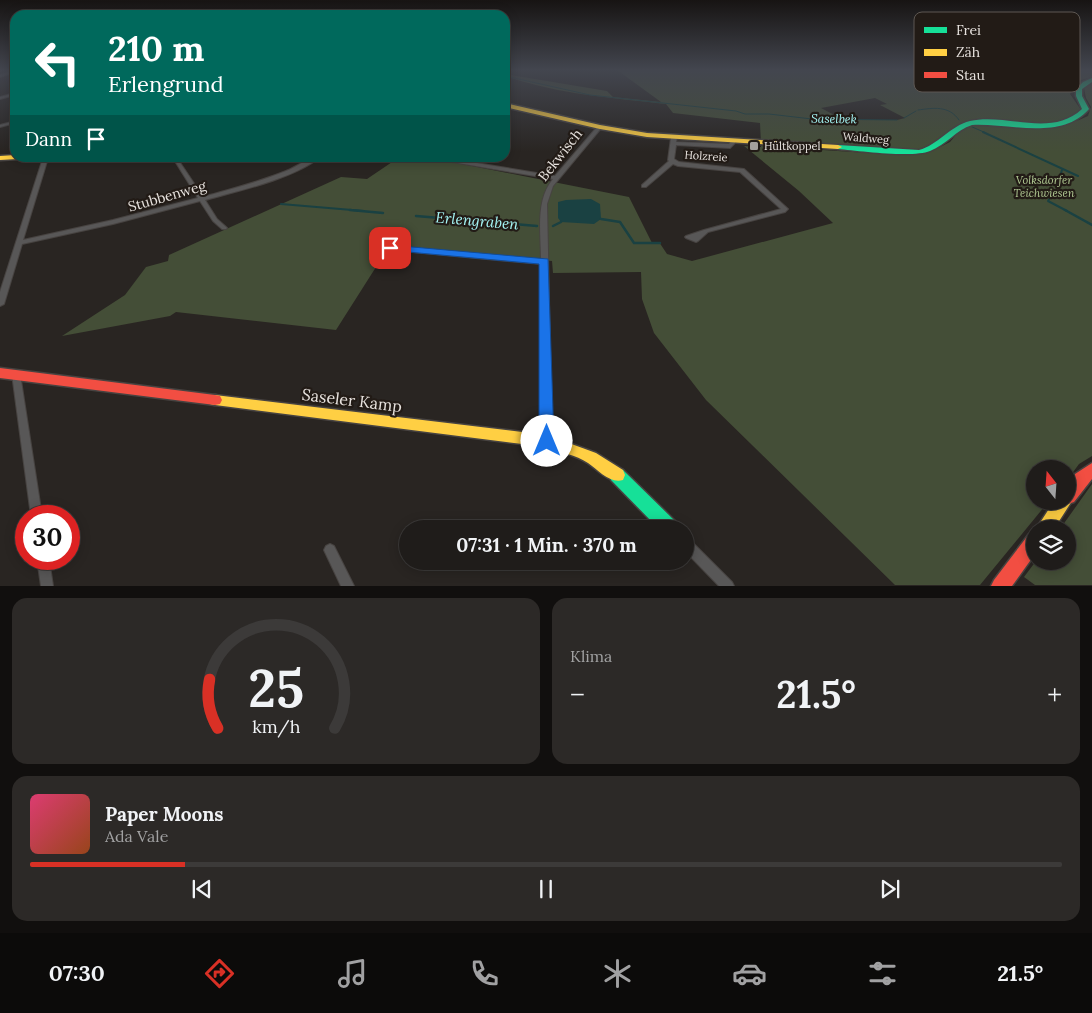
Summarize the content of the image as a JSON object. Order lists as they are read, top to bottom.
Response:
{
  "streets": {
    "main road": ["Waldweg", "Saseler Kamp"],
    "street": ["Bekwisch", "Holzreie", "Stubbenweg"]
  },
  "crossings": [
    ["Waldweg", "Bekwisch"],
    ["Bekwisch", "Saseler Kamp"]
  ],
  "water": ["Saselbek", "Erlengraben"],
  "parks": ["Volksdorfer Teichwiesen"],
  "places": {
    "transit": ["Hültkoppel"]
  },
  "legend": ["Frei", "Zäh", "Stau"],
  "north": "top",
  "page": {
    "turn": ["210 m", "Erlengrund"],
    "then": "Dann",
    "limit": "30",
    "trip": "07:31 · 1 Min. · 370 m",
    "tile": "Klima",
    "heat": ["−", "21.5°", "+"],
    "song": ["Paper Moons", "Ada Vale"],
    "tabs": ["07:30", "21.5°"],
    "gauge": ["25", "km/h"]
  }
}
